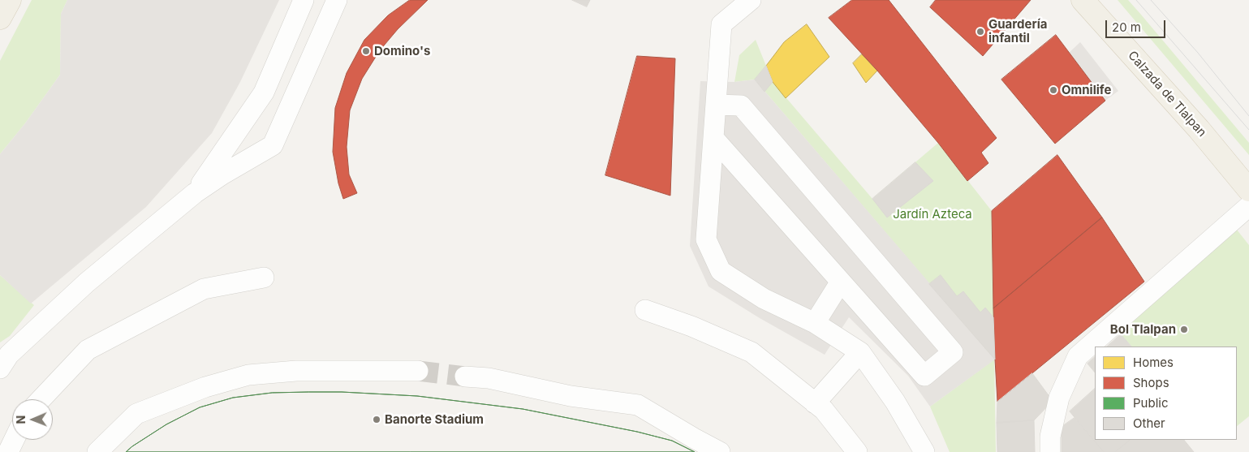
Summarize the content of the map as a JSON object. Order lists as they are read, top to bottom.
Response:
{
  "streets": {
    "main road": ["Calzada de Tlalpan"]
  },
  "parks": ["Jardín Azteca"],
  "places": [
    "Guardería infantil",
    "Domino's",
    "Omnilife",
    "Bol Tlalpan",
    "Banorte Stadium"
  ],
  "legend": [
    "Homes",
    "Shops",
    "Public",
    "Other"
  ],
  "scale_bar": "20 m",
  "north": "left"
}
